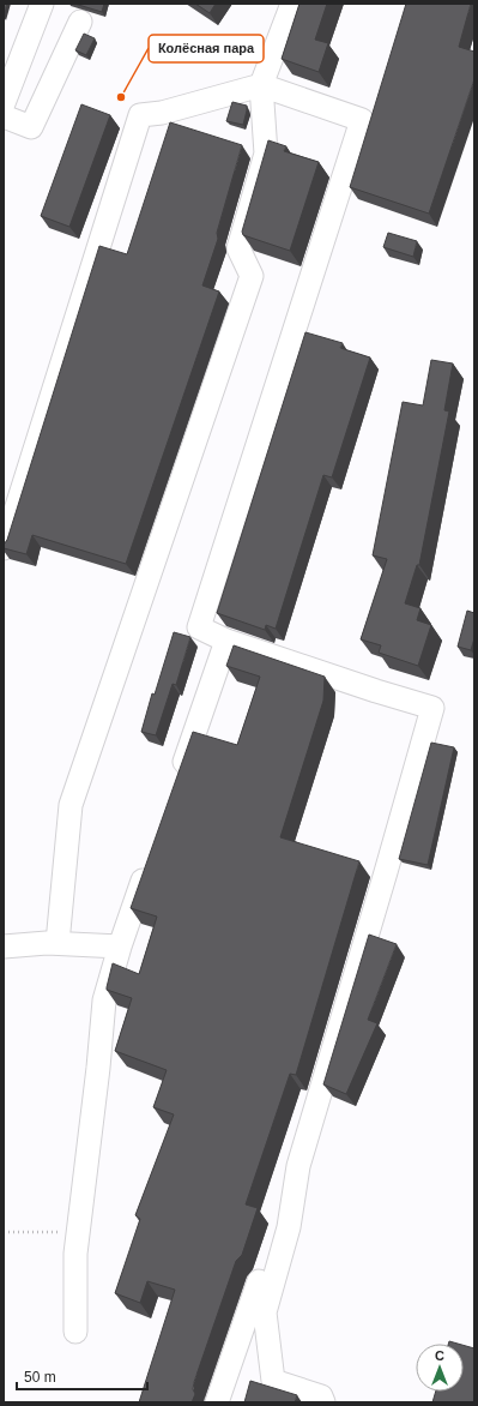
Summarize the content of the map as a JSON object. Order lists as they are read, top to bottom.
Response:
{
  "places": ["Колёсная пара"],
  "scale_bar": "50 m",
  "north": "top"
}
